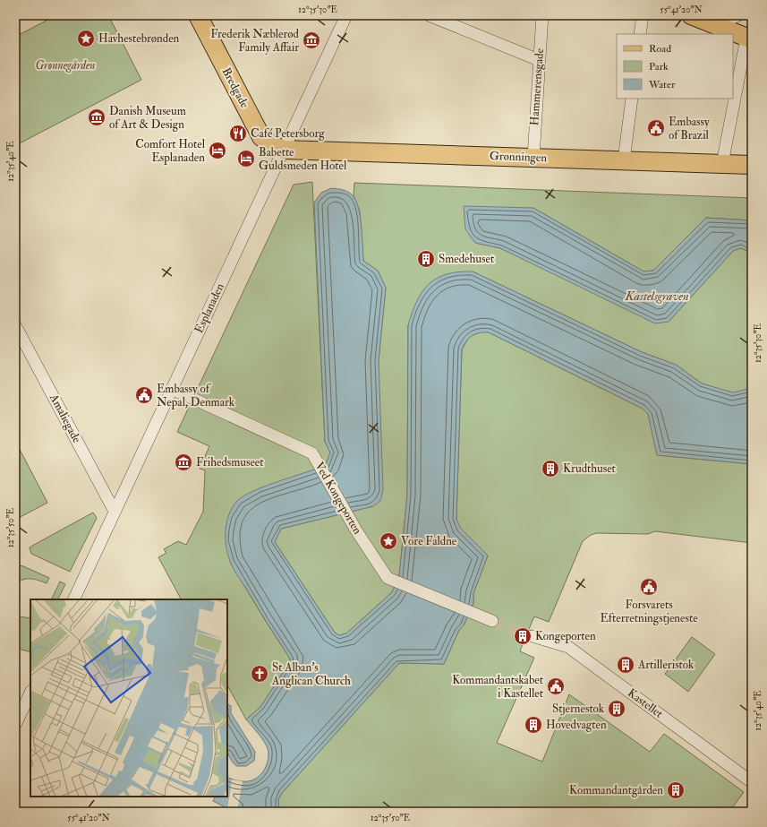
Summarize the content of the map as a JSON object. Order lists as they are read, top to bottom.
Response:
{
  "streets": {
    "main road": ["Bredgade", "Grønningen"],
    "street": [
      "Hammerensgade",
      "Esplanaden",
      "Amaliegade",
      "Ved Kongeporten",
      "Kastellet"
    ]
  },
  "crossings": [
    ["Hammerensgade", "Grønningen"],
    ["Bredgade", "Grønningen"],
    ["Bredgade", "Esplanaden"],
    ["Grønningen", "Esplanaden"],
    ["Esplanaden", "Amaliegade"],
    ["Esplanaden", "Ved Kongeporten"]
  ],
  "water": ["Kastelsgraven"],
  "parks": ["Grønnegården"],
  "places": {
    "place": ["Havhestebrønden", "Vore Faldne"],
    "museum": ["Frederik Næblerød Family Affair", "Danish Museum of Art & Design", "Frihedsmuseet"],
    "public building": [
      "Embassy of Brazil",
      "Embassy of Nepal, Denmark",
      "Forsvarets Efterretningstjeneste",
      "Kommandantskabet i Kastellet"
    ],
    "restaurant": ["Café Petersborg"],
    "hotel": ["Comfort Hotel Esplanaden", "Babette Guldsmeden Hotel"],
    "building": [
      "Smedehuset",
      "Krudthuset",
      "Kongeporten",
      "Artilleristok",
      "Stjernestok",
      "Hovedvagten",
      "Kommandantgården"
    ],
    "church": ["St Alban's Anglican Church"]
  },
  "legend": ["Road", "Park", "Water"],
  "coordinates": [
    "12°35'30\"E",
    "55°41'20\"N",
    "12°35'40\"E",
    "12°35'50\"E"
  ]
}
